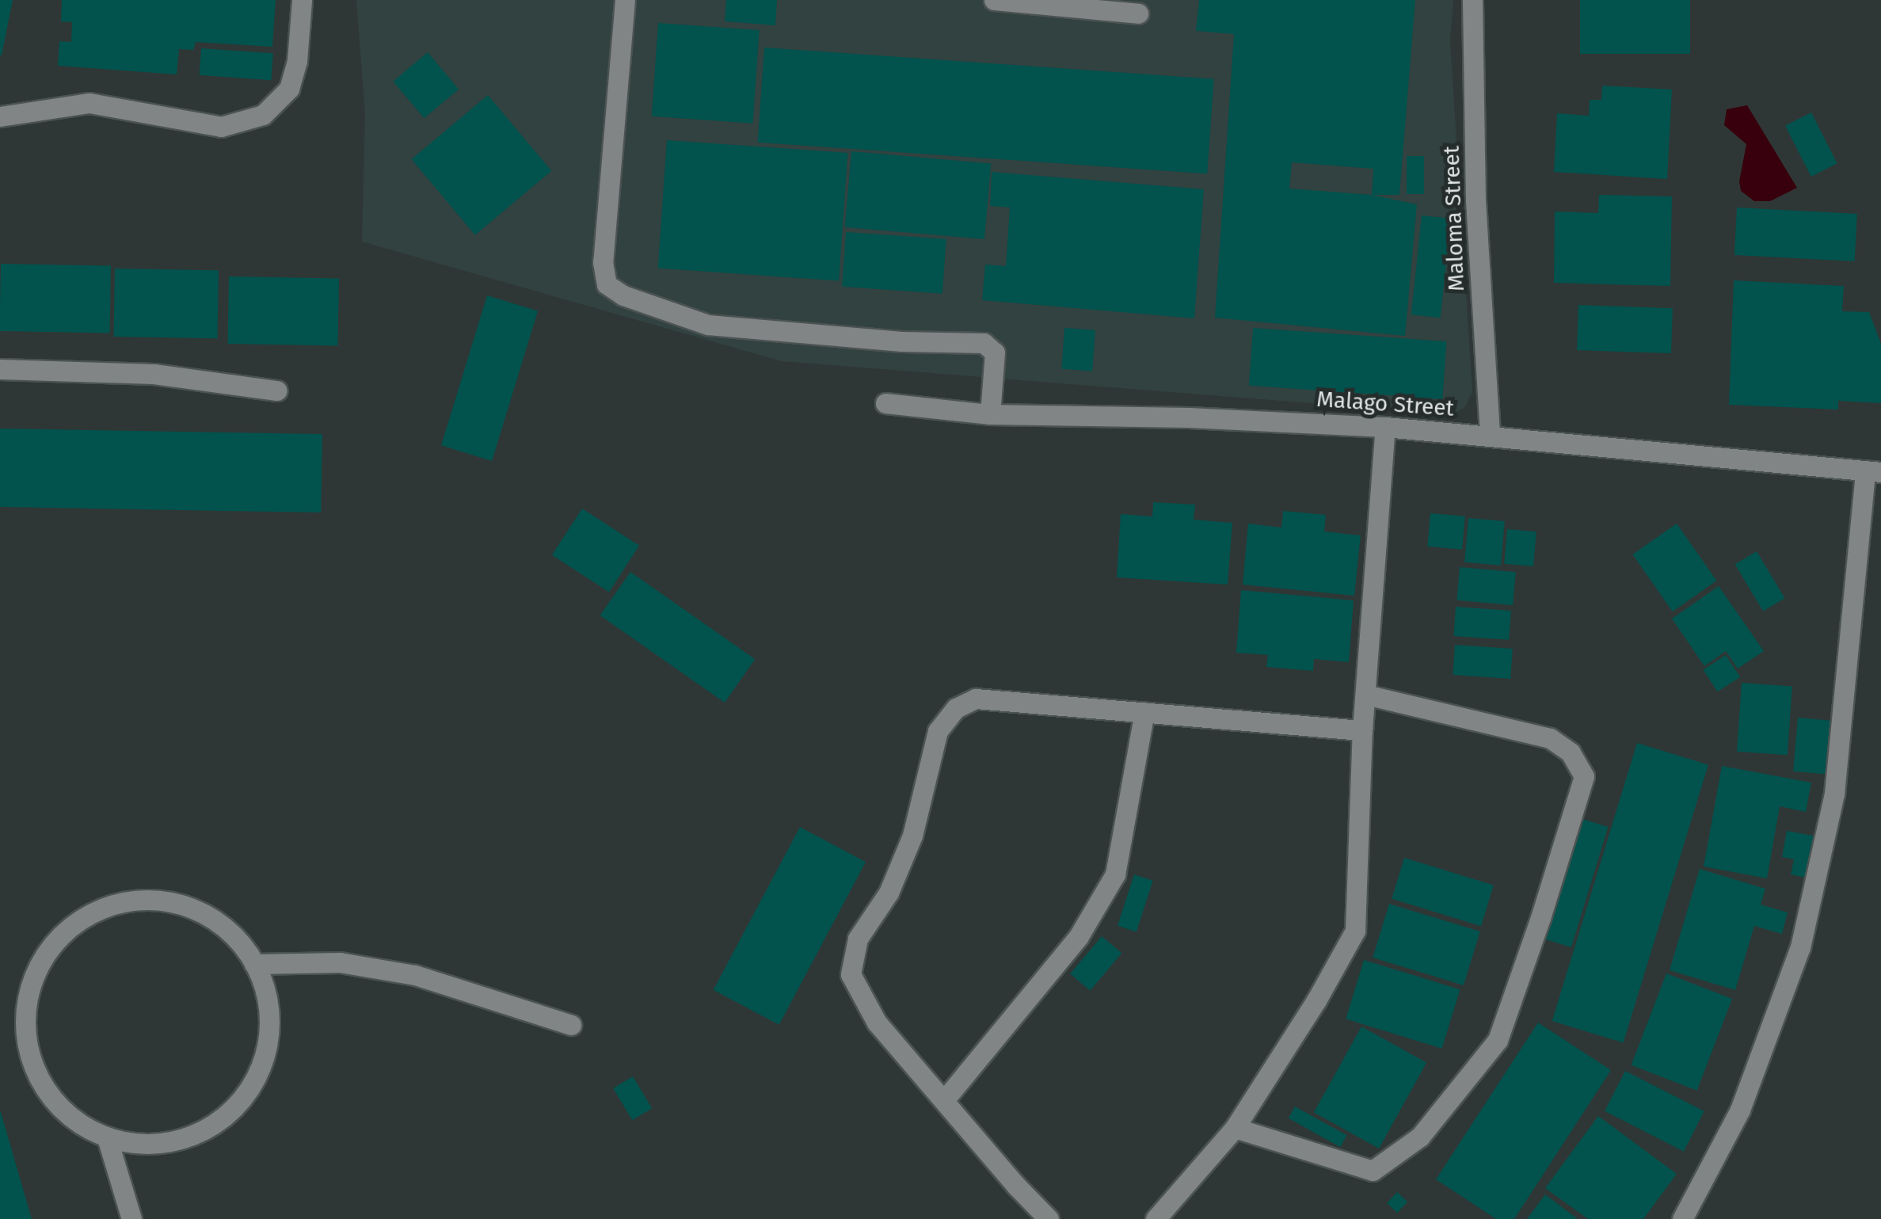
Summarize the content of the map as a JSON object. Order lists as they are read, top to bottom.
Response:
{
  "streets": {
    "street": ["Maloma Street", "Malago Street"]
  },
  "crossings": [
    ["Maloma Street", "Malago Street"]
  ]
}
